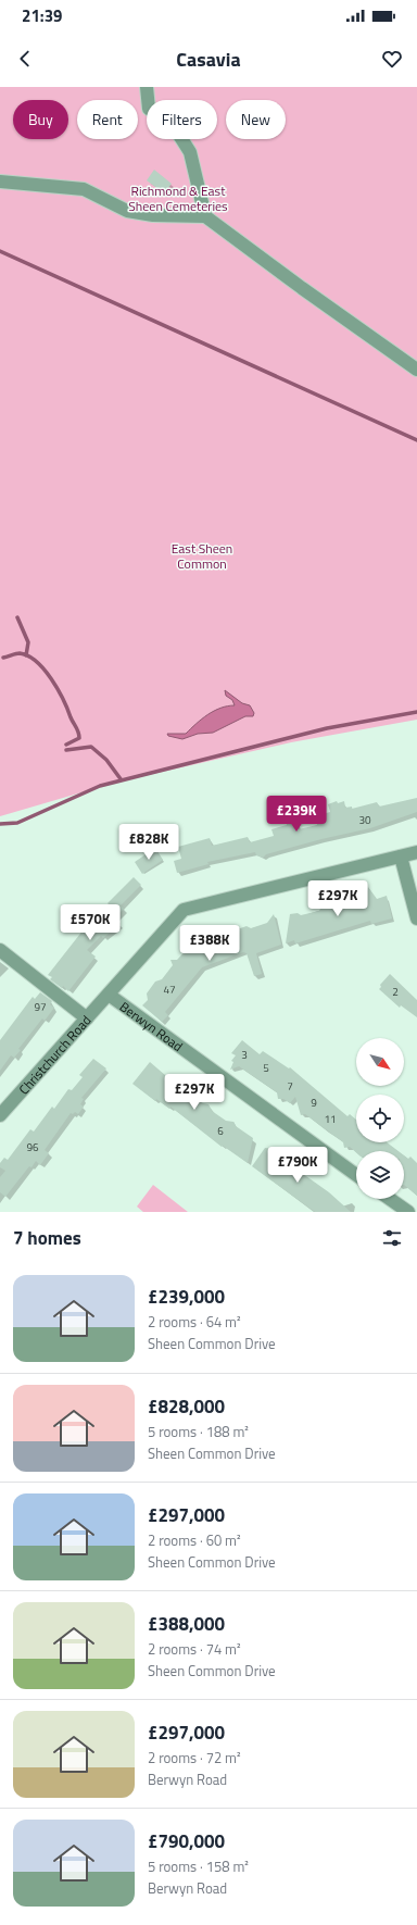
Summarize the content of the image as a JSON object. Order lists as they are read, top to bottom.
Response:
{
  "streets": {
    "street": ["Berwyn Road", "Christchurch Road"]
  },
  "crossings": [
    ["Berwyn Road", "Christchurch Road"]
  ],
  "parks": ["Richmond & East Sheen Cemeteries", "East Sheen Common"],
  "house_numbers": [
    "30",
    "47",
    "2",
    "97",
    "3",
    "5",
    "7",
    "9",
    "11",
    "6",
    "96"
  ],
  "north": "bottom right",
  "page": {
    "status": "21:39",
    "header": "Casavia",
    "chip": [
      "Buy",
      "Rent",
      "Filters",
      "New"
    ],
    "price": [
      "£239K",
      "£828K",
      "£297K",
      "£570K",
      "£388K",
      "£297K",
      "£790K"
    ],
    "heading": "7 homes",
    "list": [
      {
        "name": "£239,000",
        "note": "2 rooms · 64 m² · Sheen Common Drive"
      },
      {
        "name": "£828,000",
        "note": "5 rooms · 188 m² · Sheen Common Drive"
      },
      {
        "name": "£297,000",
        "note": "2 rooms · 60 m² · Sheen Common Drive"
      },
      {
        "name": "£388,000",
        "note": "2 rooms · 74 m² · Sheen Common Drive"
      },
      {
        "name": "£297,000",
        "note": "2 rooms · 72 m² · Berwyn Road"
      },
      {
        "name": "£790,000",
        "note": "5 rooms · 158 m² · Berwyn Road"
      }
    ]
  }
}
